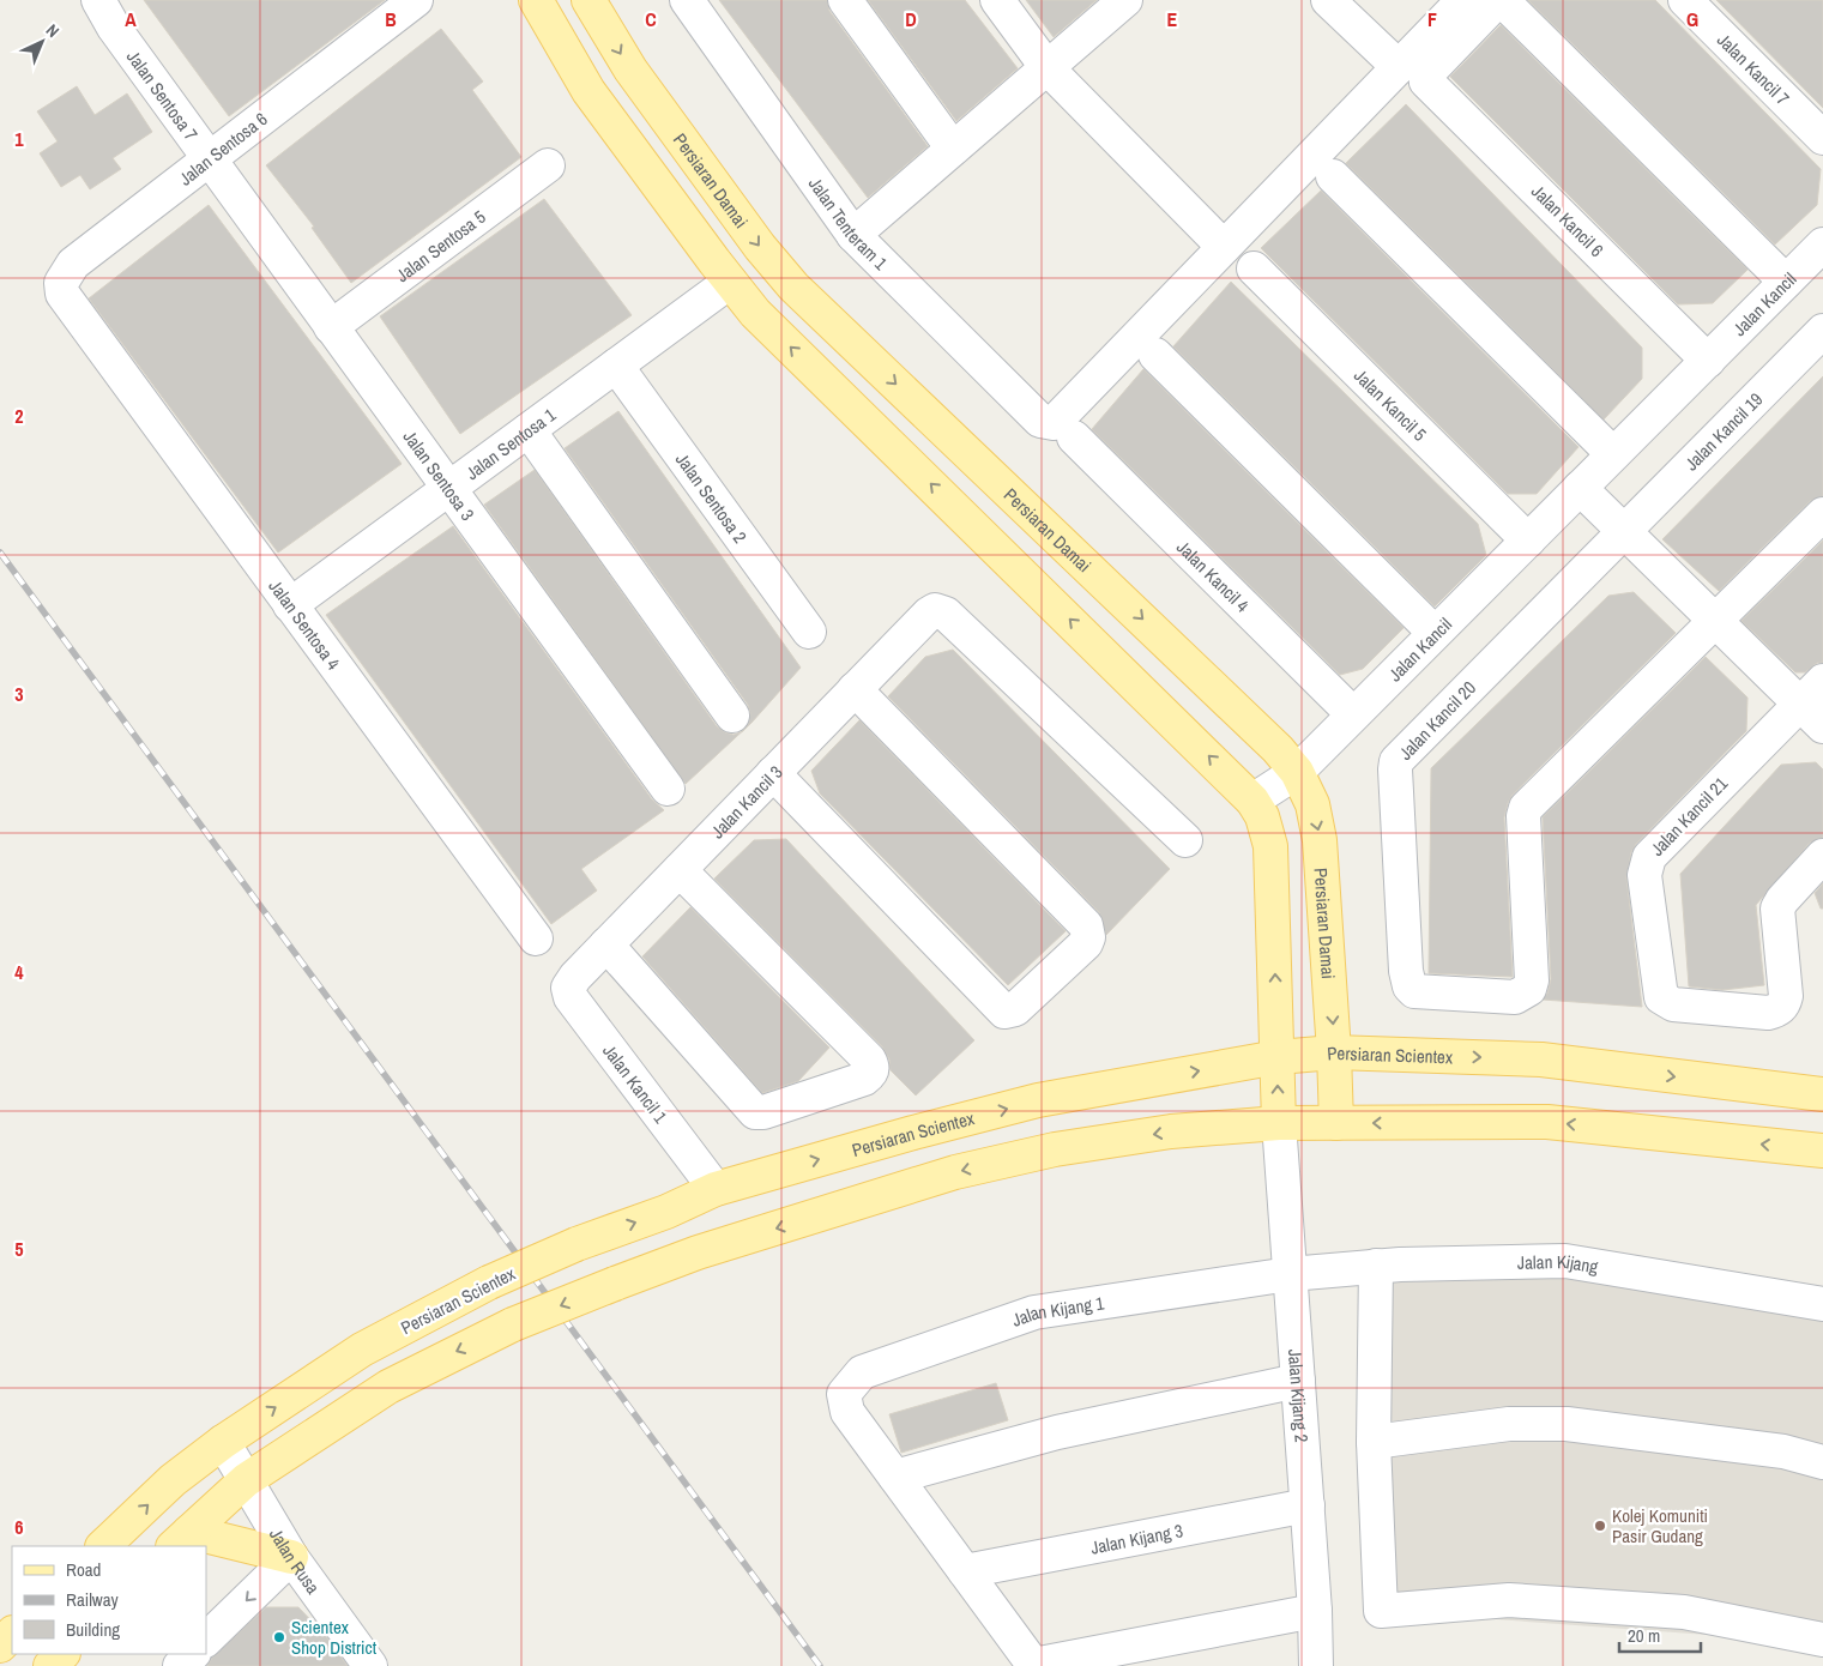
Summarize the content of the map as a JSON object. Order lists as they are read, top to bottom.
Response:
{
  "streets": {
    "main road": ["Persiaran Damai", "Persiaran Scientex"],
    "street": [
      "Jalan Kancil 7",
      "Jalan Sentosa 7",
      "Jalan Sentosa 6",
      "Jalan Kancil 6",
      "Jalan Tenteram 1",
      "Jalan Sentosa 5",
      "Jalan Kancil",
      "Jalan Kancil 5",
      "Jalan Kancil 19",
      "Jalan Sentosa 1",
      "Jalan Sentosa 3",
      "Jalan Sentosa 2",
      "Jalan Kancil 4",
      "Jalan Sentosa 4",
      "Jalan Kancil 20",
      "Jalan Kancil 3",
      "Jalan Kancil 21",
      "Jalan Kancil 1",
      "Jalan Kijang",
      "Jalan Kijang 1",
      "Jalan Kijang 2",
      "Jalan Kijang 3",
      "Jalan Rusa"
    ]
  },
  "crossings": [
    ["Jalan Sentosa 7", "Jalan Sentosa 6"],
    ["Jalan Sentosa 7", "Jalan Sentosa 3"],
    ["Jalan Sentosa 6", "Jalan Sentosa 3"],
    ["Jalan Sentosa 6", "Jalan Sentosa 4"],
    ["Persiaran Damai", "Jalan Kancil"],
    ["Persiaran Damai", "Persiaran Scientex"],
    ["Jalan Kancil 6", "Jalan Kancil"],
    ["Jalan Sentosa 5", "Jalan Sentosa 3"],
    ["Jalan Kancil", "Jalan Kancil 5"],
    ["Jalan Kancil", "Jalan Kancil 4"],
    ["Jalan Kancil 19", "Jalan Kancil 20"],
    ["Jalan Sentosa 1", "Jalan Sentosa 3"],
    ["Jalan Sentosa 1", "Jalan Sentosa 2"],
    ["Jalan Sentosa 1", "Jalan Sentosa 4"],
    ["Jalan Kancil 3", "Jalan Kancil 1"],
    ["Persiaran Scientex", "Jalan Kancil 1"],
    ["Persiaran Scientex", "Jalan Rusa"],
    ["Jalan Kijang", "Jalan Kijang 1"],
    ["Jalan Kijang", "Jalan Kijang 2"],
    ["Jalan Kijang 1", "Jalan Kijang 2"],
    ["Jalan Kijang 2", "Jalan Kijang 3"]
  ],
  "places": ["Kolej Komuniti Pasir Gudang", "Scientex Shop District"],
  "legend": ["Road", "Railway", "Building"],
  "scale_bar": "20 m",
  "north": "top right",
  "grid": {
    "columns": [
      "A",
      "B",
      "C",
      "D",
      "E",
      "F",
      "G"
    ],
    "rows": [
      "1",
      "2",
      "3",
      "4",
      "5",
      "6"
    ]
  }
}
